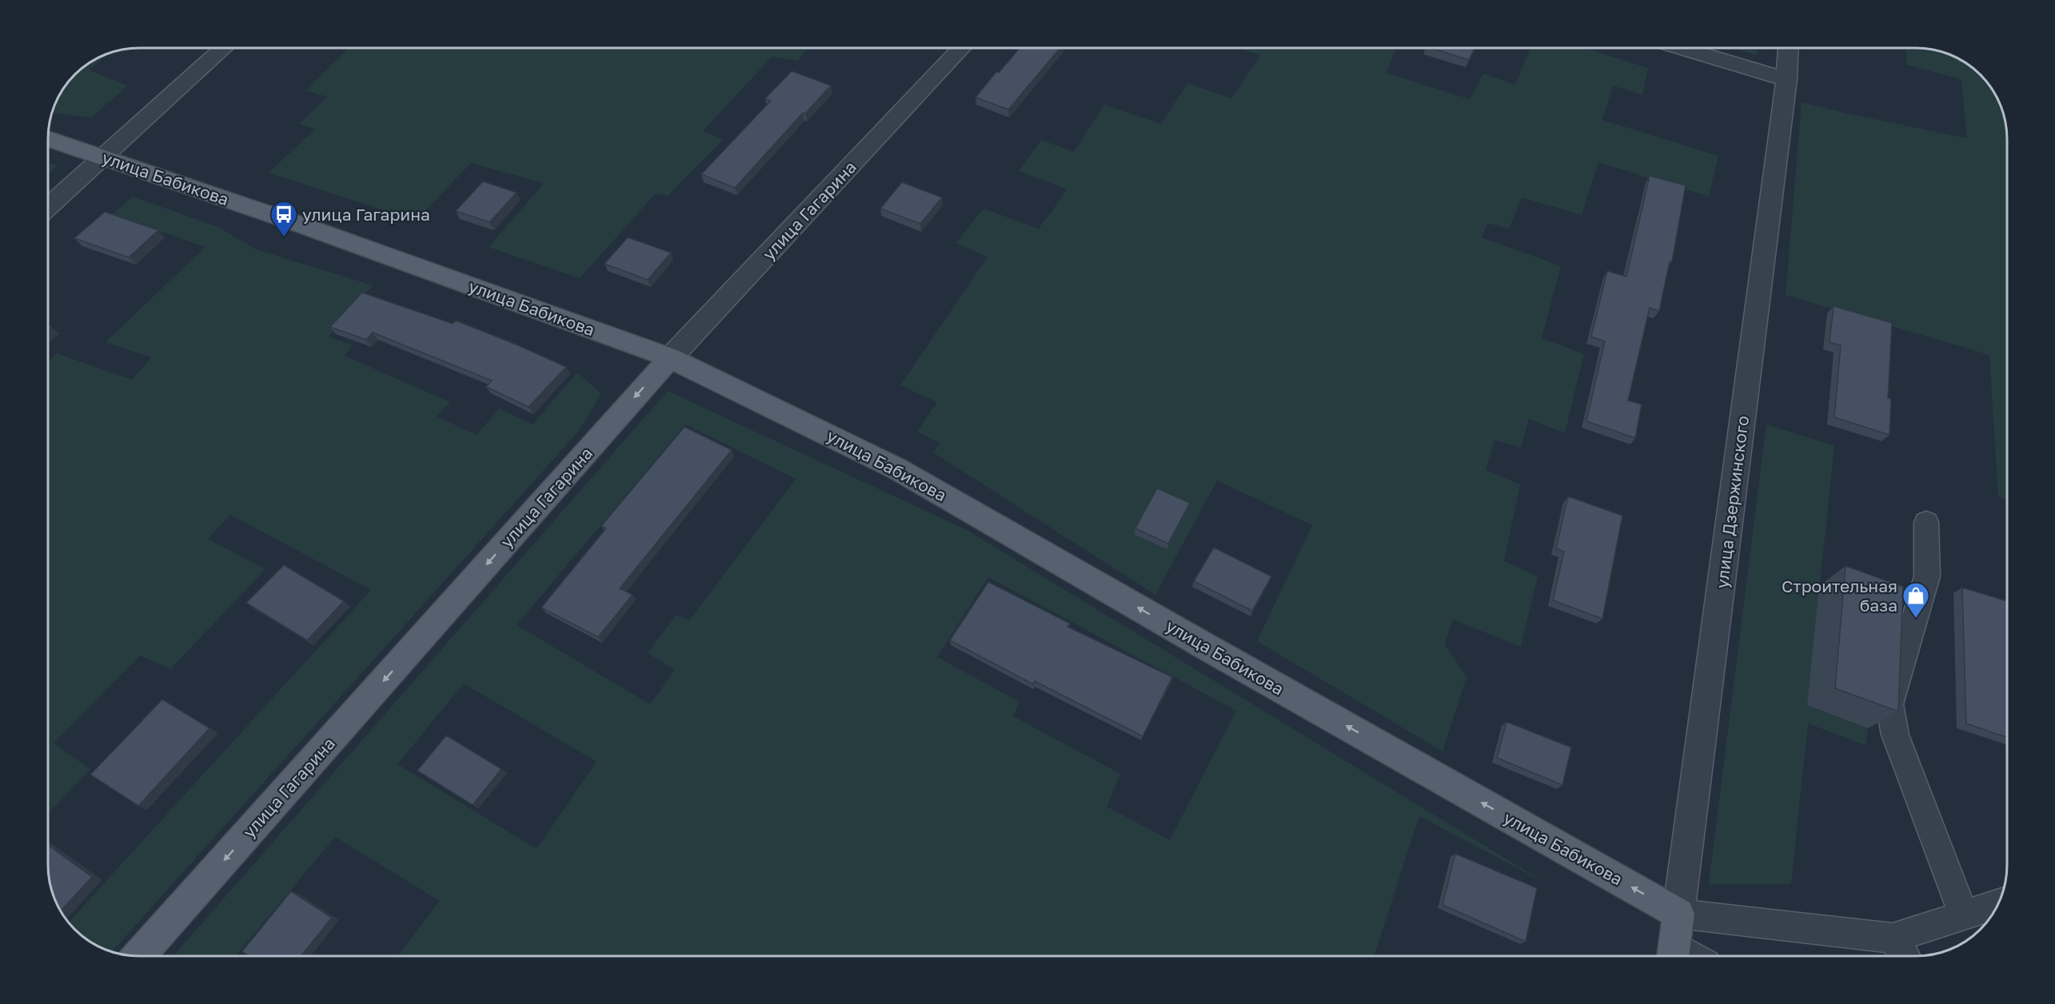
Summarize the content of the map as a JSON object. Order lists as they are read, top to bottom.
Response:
{
  "streets": {
    "main road": ["улица Бабикова", "улица Гагарина", "улица Дзержинского"]
  },
  "crossings": [
    ["улица Бабикова", "улица Гагарина"],
    ["улица Бабикова", "улица Дзержинского"]
  ],
  "one_way": ["улица Бабикова", "улица Гагарина"],
  "places": {
    "bus stop": ["улица Гагарина"],
    "shop": ["Строительная база"]
  }
}
